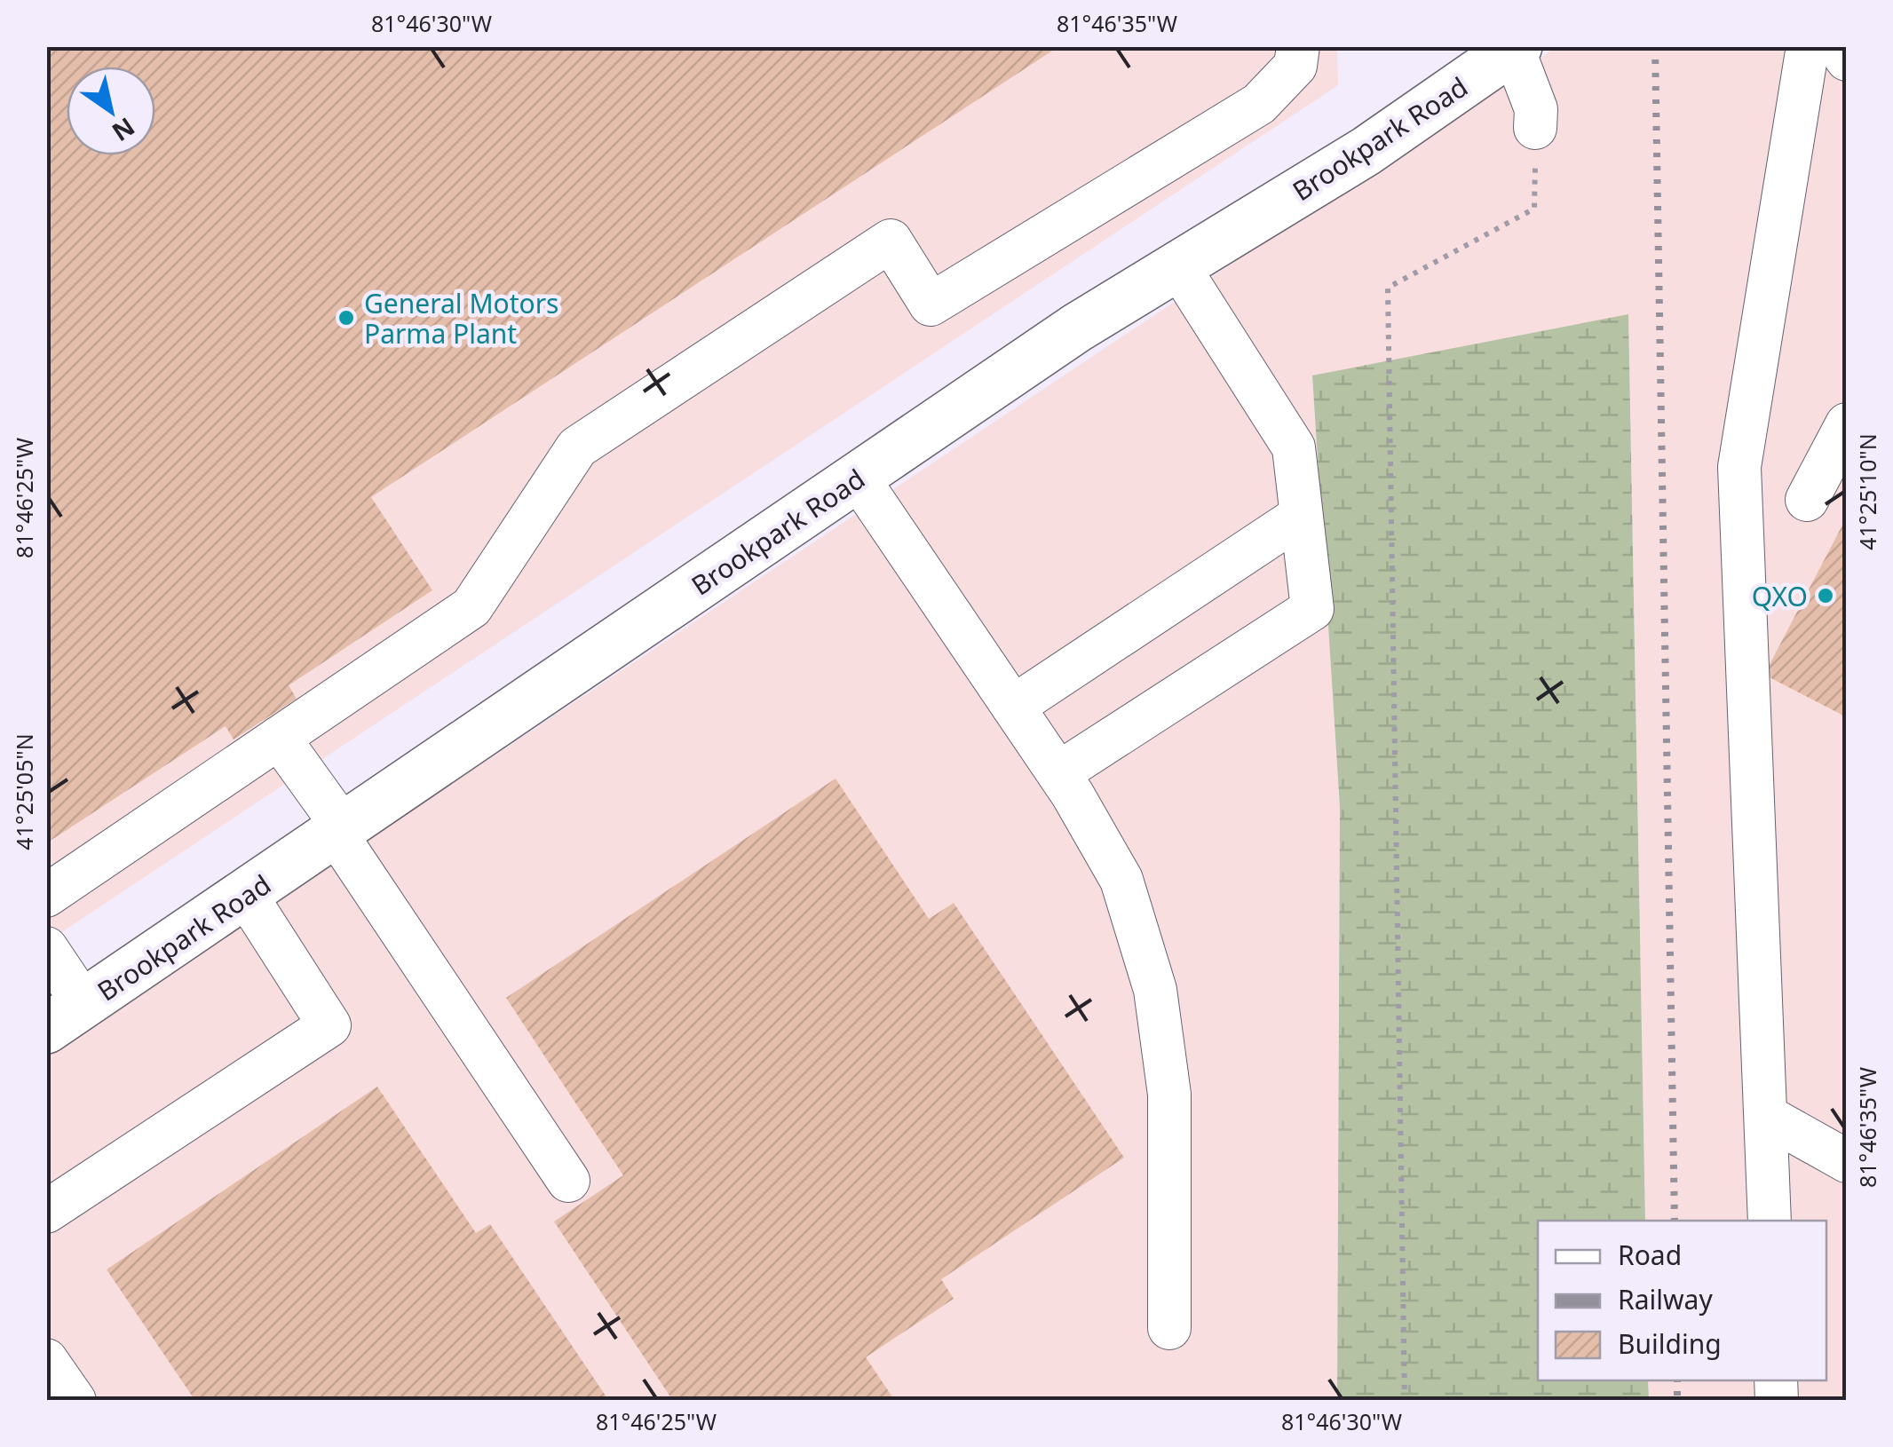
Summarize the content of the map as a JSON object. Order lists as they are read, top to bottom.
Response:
{
  "streets": {
    "main road": ["Brookpark Road"]
  },
  "places": ["General Motors Parma Plant", "QXO"],
  "legend": ["Road", "Railway", "Building"],
  "north": "bottom right",
  "coordinates": [
    "81°46'30\"W",
    "81°46'35\"W",
    "41°25'10\"N",
    "81°46'25\"W",
    "41°25'05\"N"
  ]
}
